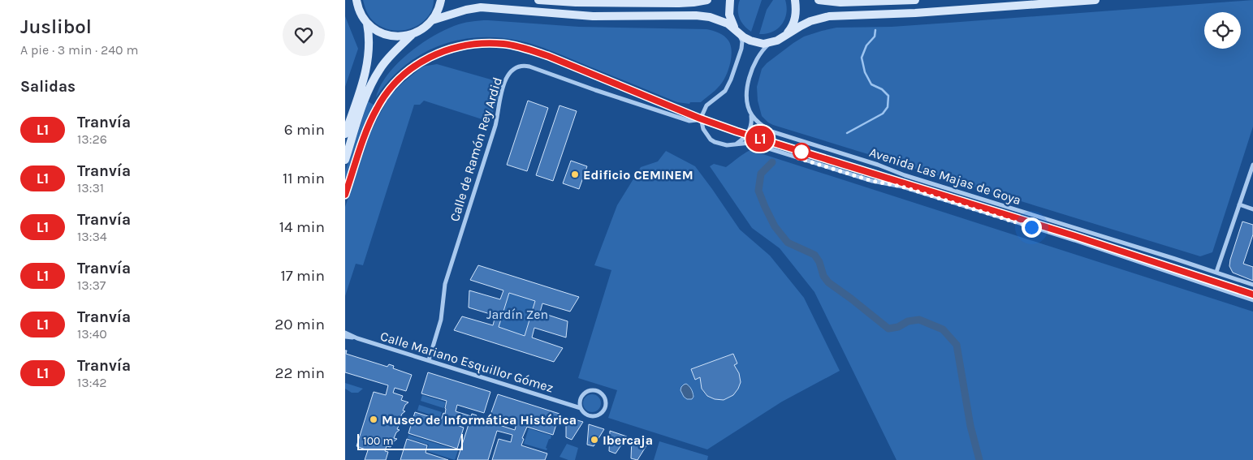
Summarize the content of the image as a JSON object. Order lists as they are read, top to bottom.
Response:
{
  "streets": {
    "street": ["Calle de Ramón Rey Ardid", "Avenida Las Majas de Goya", "Calle Mariano Esquillor Gómez"]
  },
  "crossings": [
    ["Calle de Ramón Rey Ardid", "Avenida Las Majas de Goya"],
    ["Calle de Ramón Rey Ardid", "Calle Mariano Esquillor Gómez"]
  ],
  "parks": ["Jardín Zen"],
  "places": ["Edificio CEMINEM", "Museo de Informática Histórica", "Ibercaja"],
  "lines": ["tram line L1"],
  "scale_bar": "100 m",
  "page": {
    "heading": [
      ["Juslibol", "A pie · 3 min · 240 m"],
      "Salidas"
    ],
    "on_map": "L1",
    "list": [
      {
        "mark": "L1",
        "name": "Tranvía",
        "note": "13:26",
        "value": "6 min"
      },
      {
        "mark": "L1",
        "name": "Tranvía",
        "note": "13:31",
        "value": "11 min"
      },
      {
        "mark": "L1",
        "name": "Tranvía",
        "note": "13:34",
        "value": "14 min"
      },
      {
        "mark": "L1",
        "name": "Tranvía",
        "note": "13:37",
        "value": "17 min"
      },
      {
        "mark": "L1",
        "name": "Tranvía",
        "note": "13:40",
        "value": "20 min"
      },
      {
        "mark": "L1",
        "name": "Tranvía",
        "note": "13:42",
        "value": "22 min"
      }
    ],
    "scale": "100 m"
  }
}
